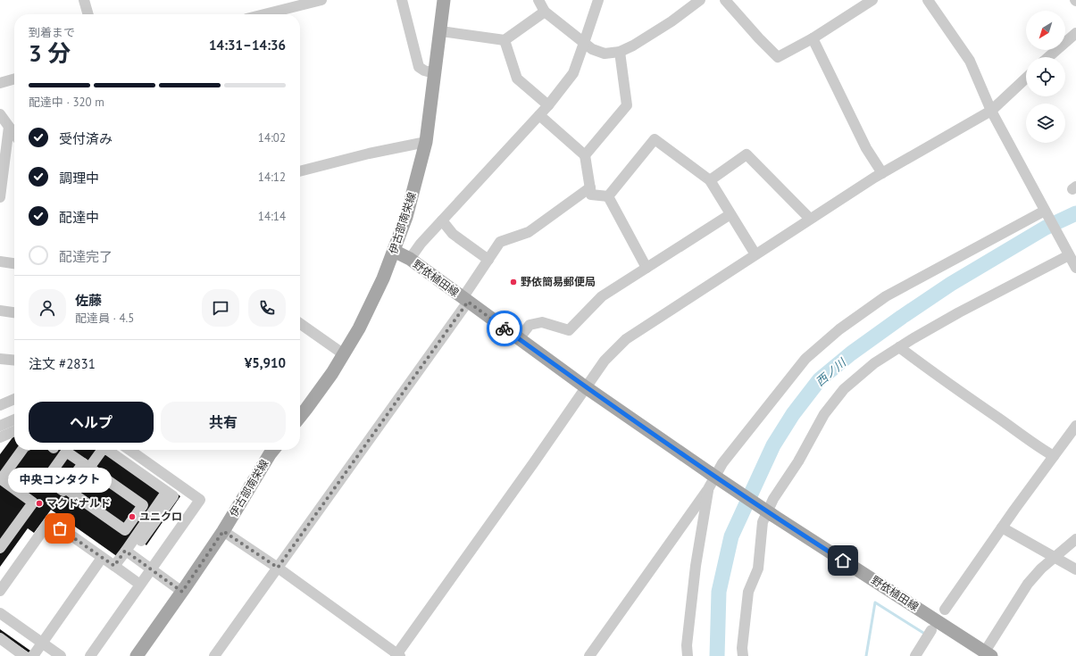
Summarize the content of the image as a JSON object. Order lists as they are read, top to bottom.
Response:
{
  "streets": {
    "main road": ["伊古部南栄線", "野依植田線"]
  },
  "crossings": [
    ["伊古部南栄線", "野依植田線"]
  ],
  "water": ["西ノ川"],
  "places": [
    "野依簡易郵便局",
    "マクドナルド",
    "ユニクロ",
    "中央コンタクト"
  ],
  "north": "bottom left",
  "page": {
    "heading": ["3 分", "到着まで", "14:31–14:36"],
    "panel": [
      "佐藤",
      "配達員 · 4.5",
      "注文 #2831",
      "¥5,910"
    ],
    "bar": "配達中 · 320 m",
    "list": [
      ["受付済み", "14:02"],
      ["調理中", "14:12"],
      ["配達中", "14:14"],
      "配達完了"
    ],
    "buttons": ["ヘルプ", "共有"],
    "bubble": "中央コンタクト"
  }
}
